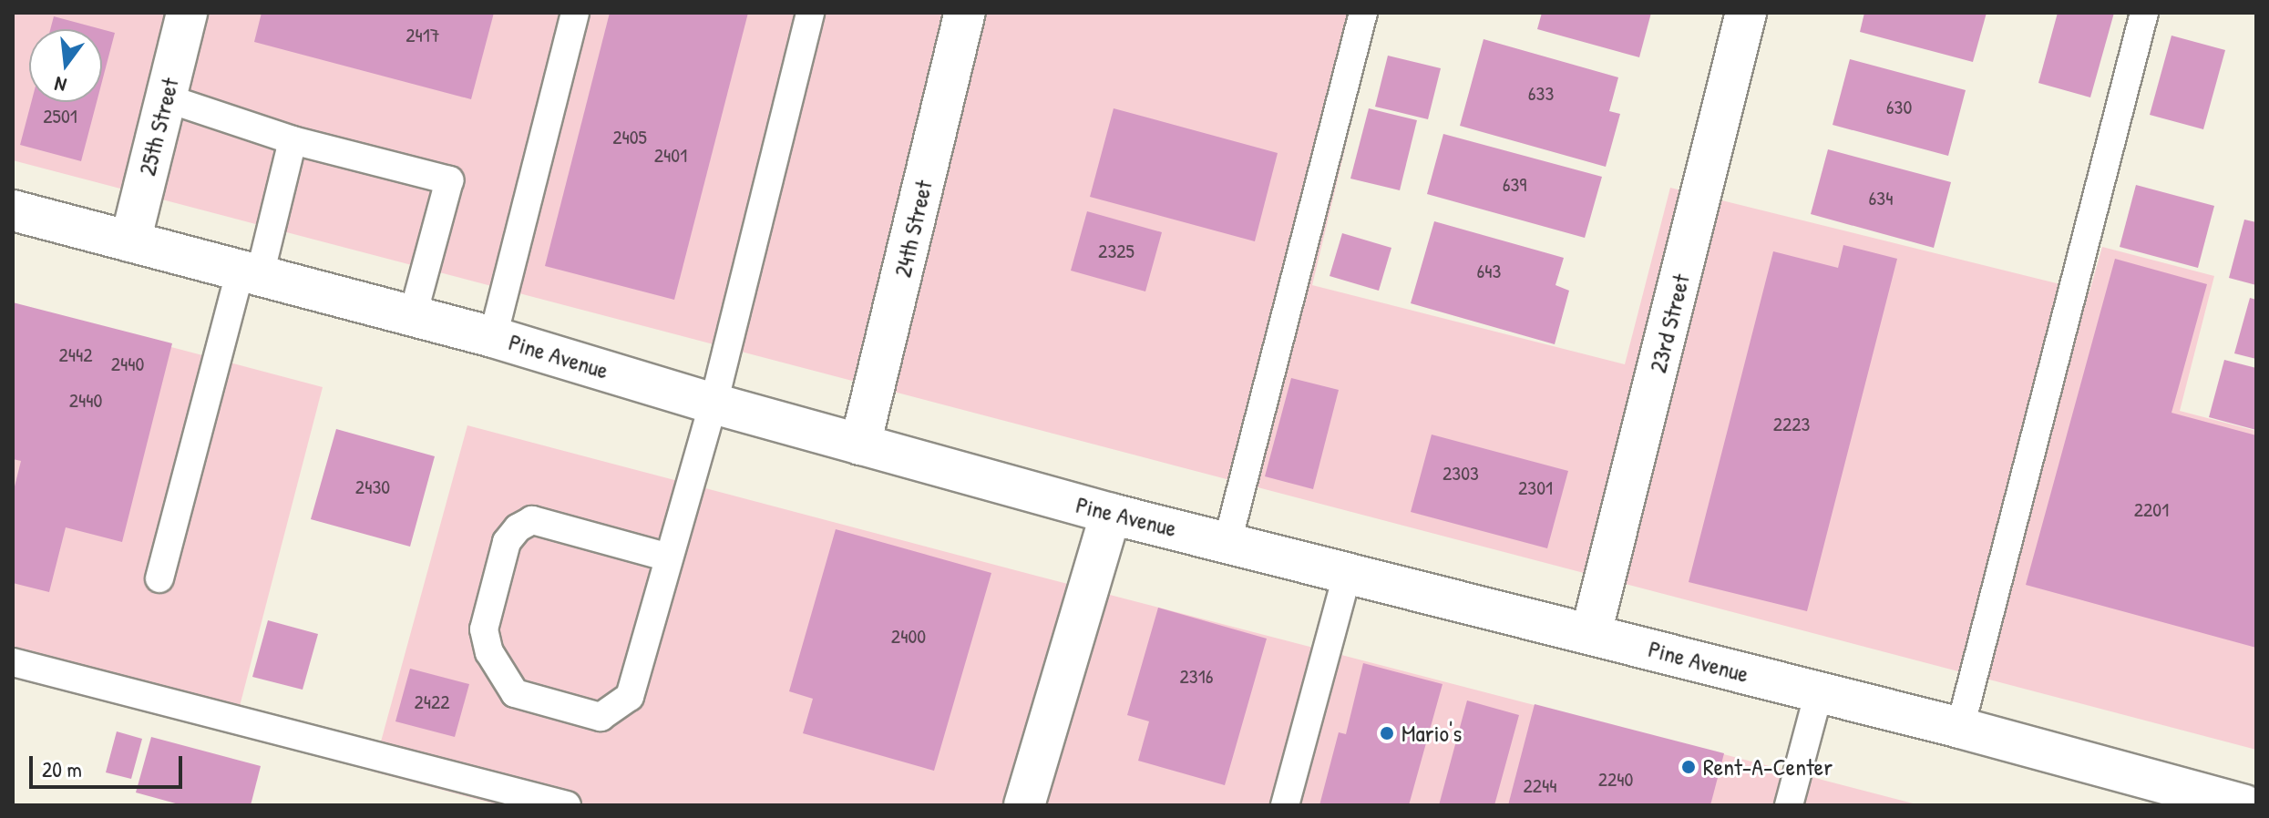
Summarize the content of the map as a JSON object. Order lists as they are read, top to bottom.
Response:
{
  "streets": {
    "main road": [
      "25th Street",
      "24th Street",
      "23rd Street",
      "Pine Avenue"
    ]
  },
  "crossings": [
    ["25th Street", "Pine Avenue"],
    ["24th Street", "Pine Avenue"],
    ["23rd Street", "Pine Avenue"]
  ],
  "places": ["Mario's", "Rent-A-Center"],
  "house_numbers": [
    "2417",
    "633",
    "630",
    "2501",
    "2405",
    "2401",
    "639",
    "634",
    "2325",
    "643",
    "2442",
    "2440",
    "2440",
    "2223",
    "2303",
    "2430",
    "2301",
    "2201",
    "2400",
    "2316",
    "2422",
    "2240",
    "2244"
  ],
  "scale_bar": "20 m",
  "north": "bottom"
}
